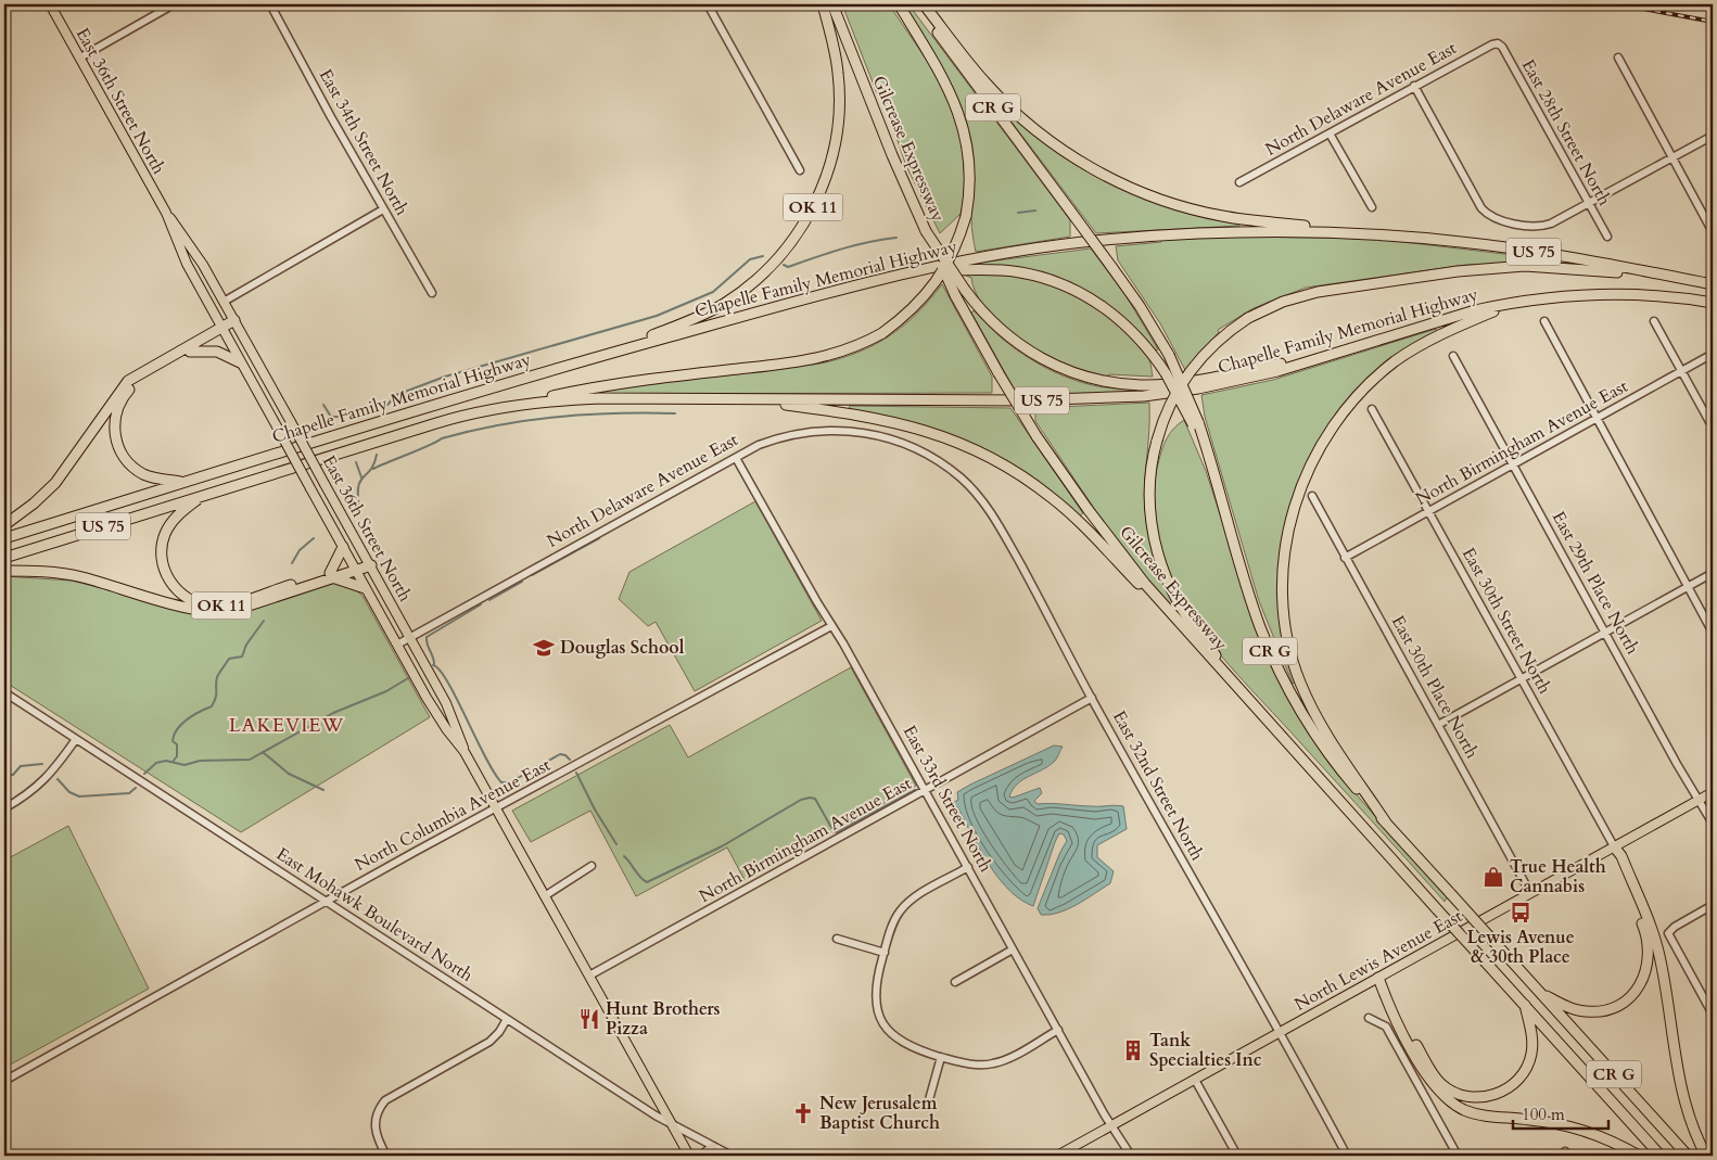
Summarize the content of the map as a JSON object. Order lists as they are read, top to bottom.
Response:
{
  "streets": {
    "highway": [
      "CR G",
      "Gilcrease Expressway",
      "OK 11",
      "US 75",
      "Chapelle Family Memorial Highway"
    ],
    "main road": ["East 36th Street North", "North Lewis Avenue East"],
    "street": [
      "North Delaware Avenue East",
      "East 28th Street North",
      "East 34th Street North",
      "North Birmingham Avenue East",
      "East 29th Place North",
      "East 30th Street North",
      "East 30th Place North",
      "East 32nd Street North",
      "East 33rd Street North",
      "North Columbia Avenue East",
      "East Mohawk Boulevard North"
    ]
  },
  "crossings": [
    ["North Delaware Avenue East", "East 36th Street North"],
    ["North Delaware Avenue East", "East 28th Street North"],
    ["North Delaware Avenue East", "East 32nd Street North"],
    ["North Delaware Avenue East", "East 33rd Street North"],
    ["East 36th Street North", "OK 11"],
    ["East 36th Street North", "North Birmingham Avenue East"],
    ["East 36th Street North", "North Columbia Avenue East"],
    ["East 36th Street North", "East Mohawk Boulevard North"],
    ["OK 11", "Chapelle Family Memorial Highway"],
    ["North Birmingham Avenue East", "East 29th Place North"],
    ["North Birmingham Avenue East", "East 30th Street North"],
    ["North Birmingham Avenue East", "East 30th Place North"],
    ["North Birmingham Avenue East", "East 32nd Street North"],
    ["North Birmingham Avenue East", "East 33rd Street North"],
    ["East 29th Place North", "North Lewis Avenue East"],
    ["East 30th Street North", "North Lewis Avenue East"],
    ["East 30th Place North", "North Lewis Avenue East"],
    ["East 32nd Street North", "North Lewis Avenue East"],
    ["East 33rd Street North", "North Columbia Avenue East"],
    ["East 33rd Street North", "North Lewis Avenue East"],
    ["North Columbia Avenue East", "East Mohawk Boulevard North"]
  ],
  "districts": ["LAKEVIEW"],
  "places": {
    "school or university": ["Douglas School"],
    "shop": ["True Health Cannabis"],
    "bus stop": ["Lewis Avenue & 30th Place"],
    "restaurant": ["Hunt Brothers Pizza"],
    "building": ["Tank Specialties Inc"],
    "church": ["New Jerusalem Baptist Church"]
  },
  "scale_bar": "100 m"
}
